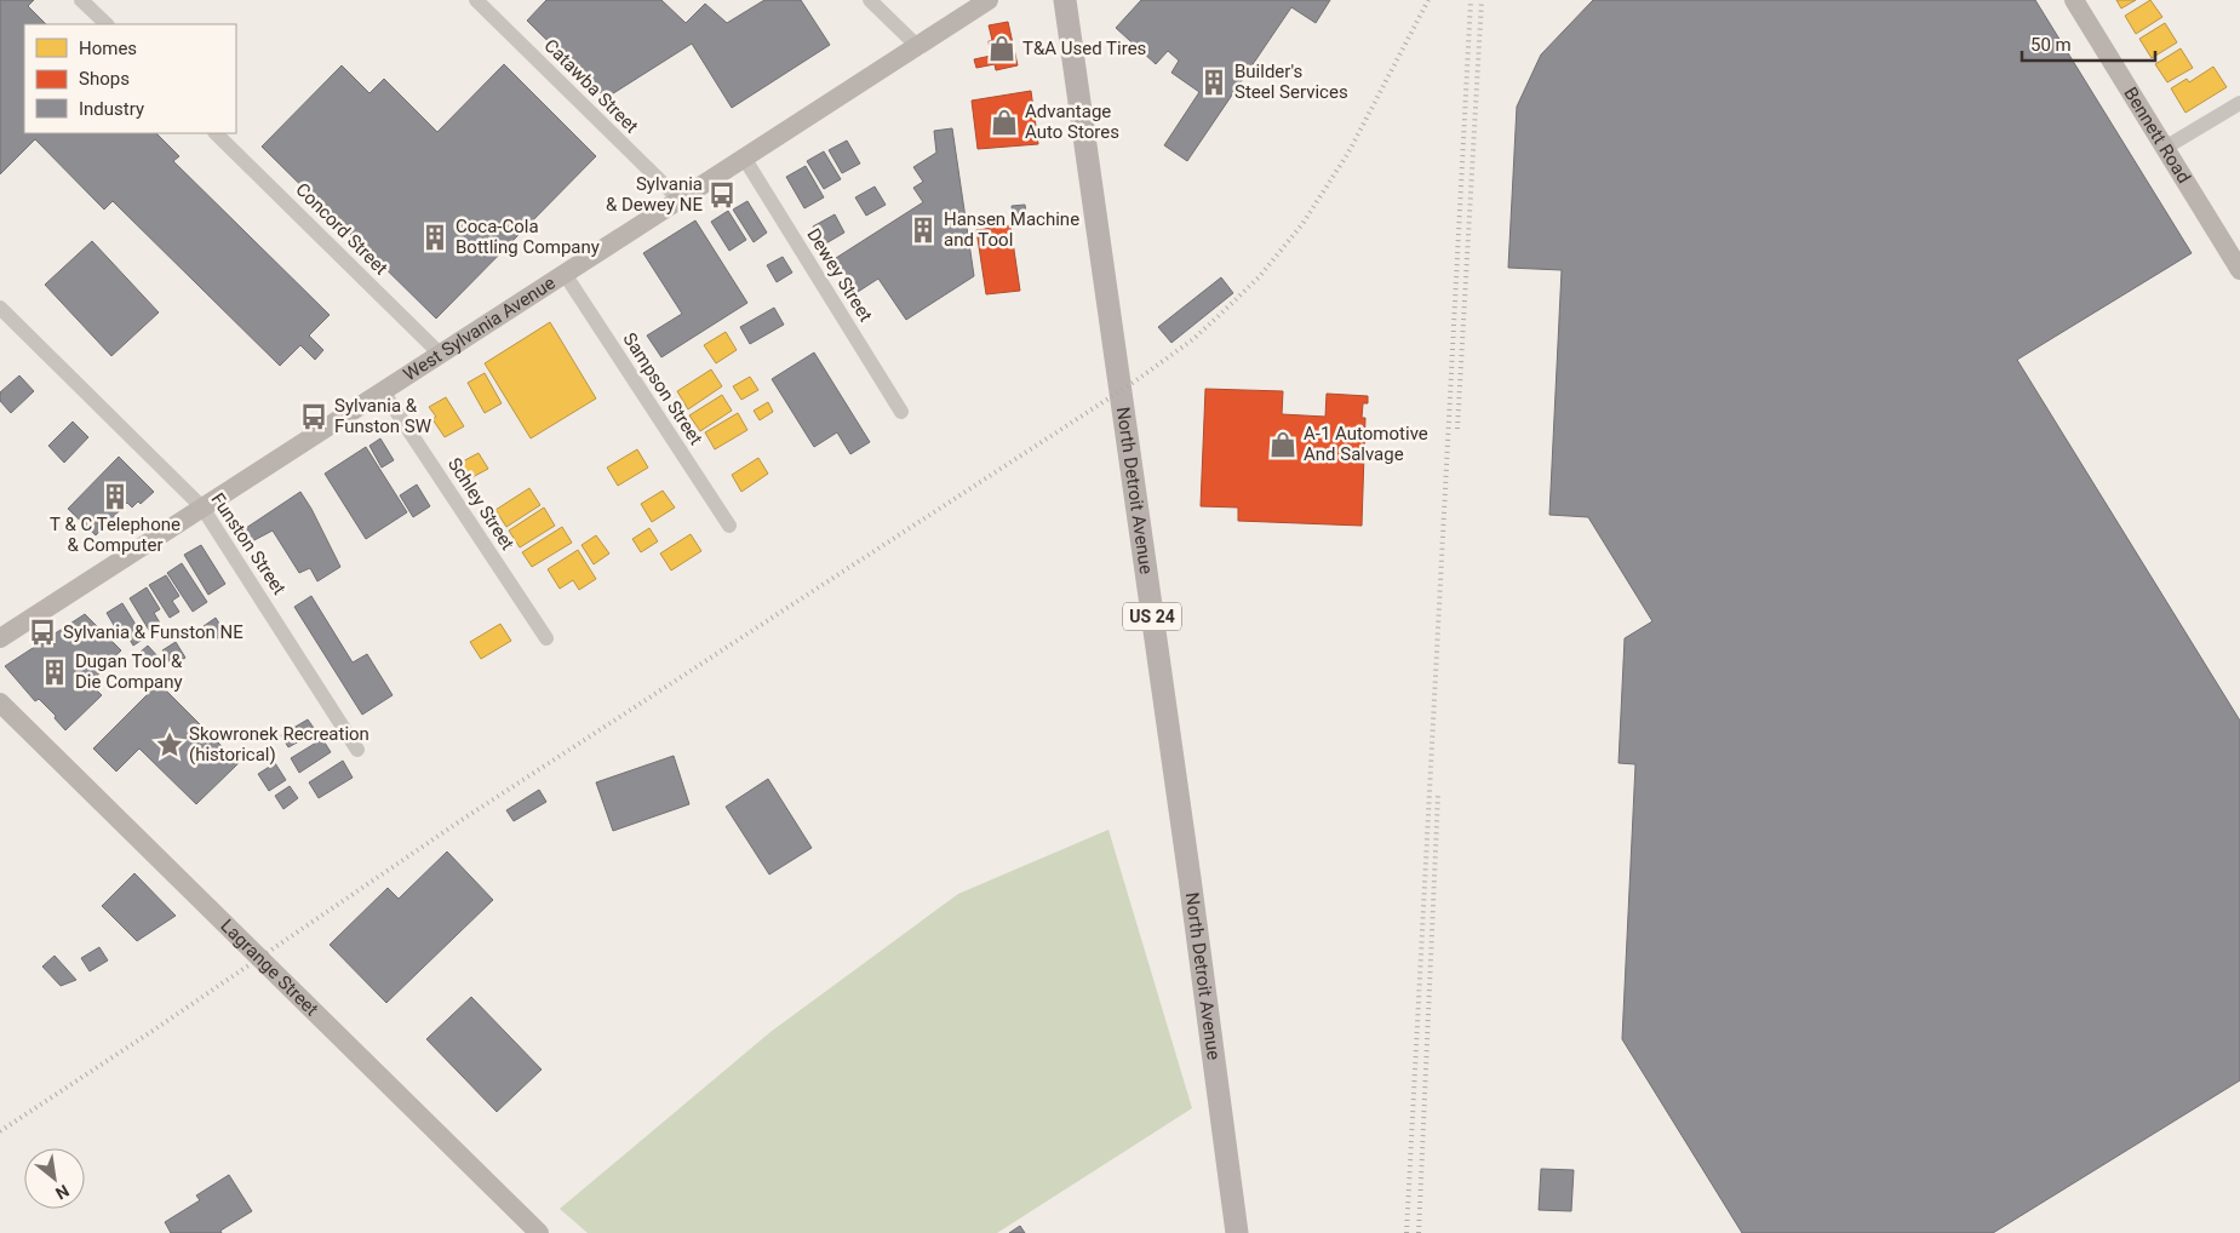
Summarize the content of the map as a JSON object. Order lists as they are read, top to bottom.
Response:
{
  "streets": {
    "main road": [
      "Bennett Road",
      "West Sylvania Avenue",
      "North Detroit Avenue",
      "US 24",
      "Lagrange Street"
    ],
    "street": [
      "Catawba Street",
      "Concord Street",
      "Dewey Street",
      "Sampson Street",
      "Schley Street",
      "Funston Street"
    ]
  },
  "crossings": [
    ["Catawba Street", "West Sylvania Avenue"],
    ["Concord Street", "West Sylvania Avenue"],
    ["Dewey Street", "West Sylvania Avenue"],
    ["West Sylvania Avenue", "Sampson Street"],
    ["West Sylvania Avenue", "Schley Street"],
    ["West Sylvania Avenue", "Funston Street"]
  ],
  "places": {
    "shop": ["T&A Used Tires", "Advantage Auto Stores", "A-1 Automotive And Salvage"],
    "building": [
      "Builder's Steel Services",
      "Hansen Machine and Tool",
      "Coca-Cola Bottling Company",
      "T & C Telephone & Computer",
      "Dugan Tool & Die Company"
    ],
    "bus stop": ["Sylvania & Dewey NE", "Sylvania & Funston SW", "Sylvania & Funston NE"],
    "place": ["Skowronek Recreation (historical)"]
  },
  "legend": ["Homes", "Shops", "Industry"],
  "scale_bar": "50 m",
  "north": "bottom right"
}
